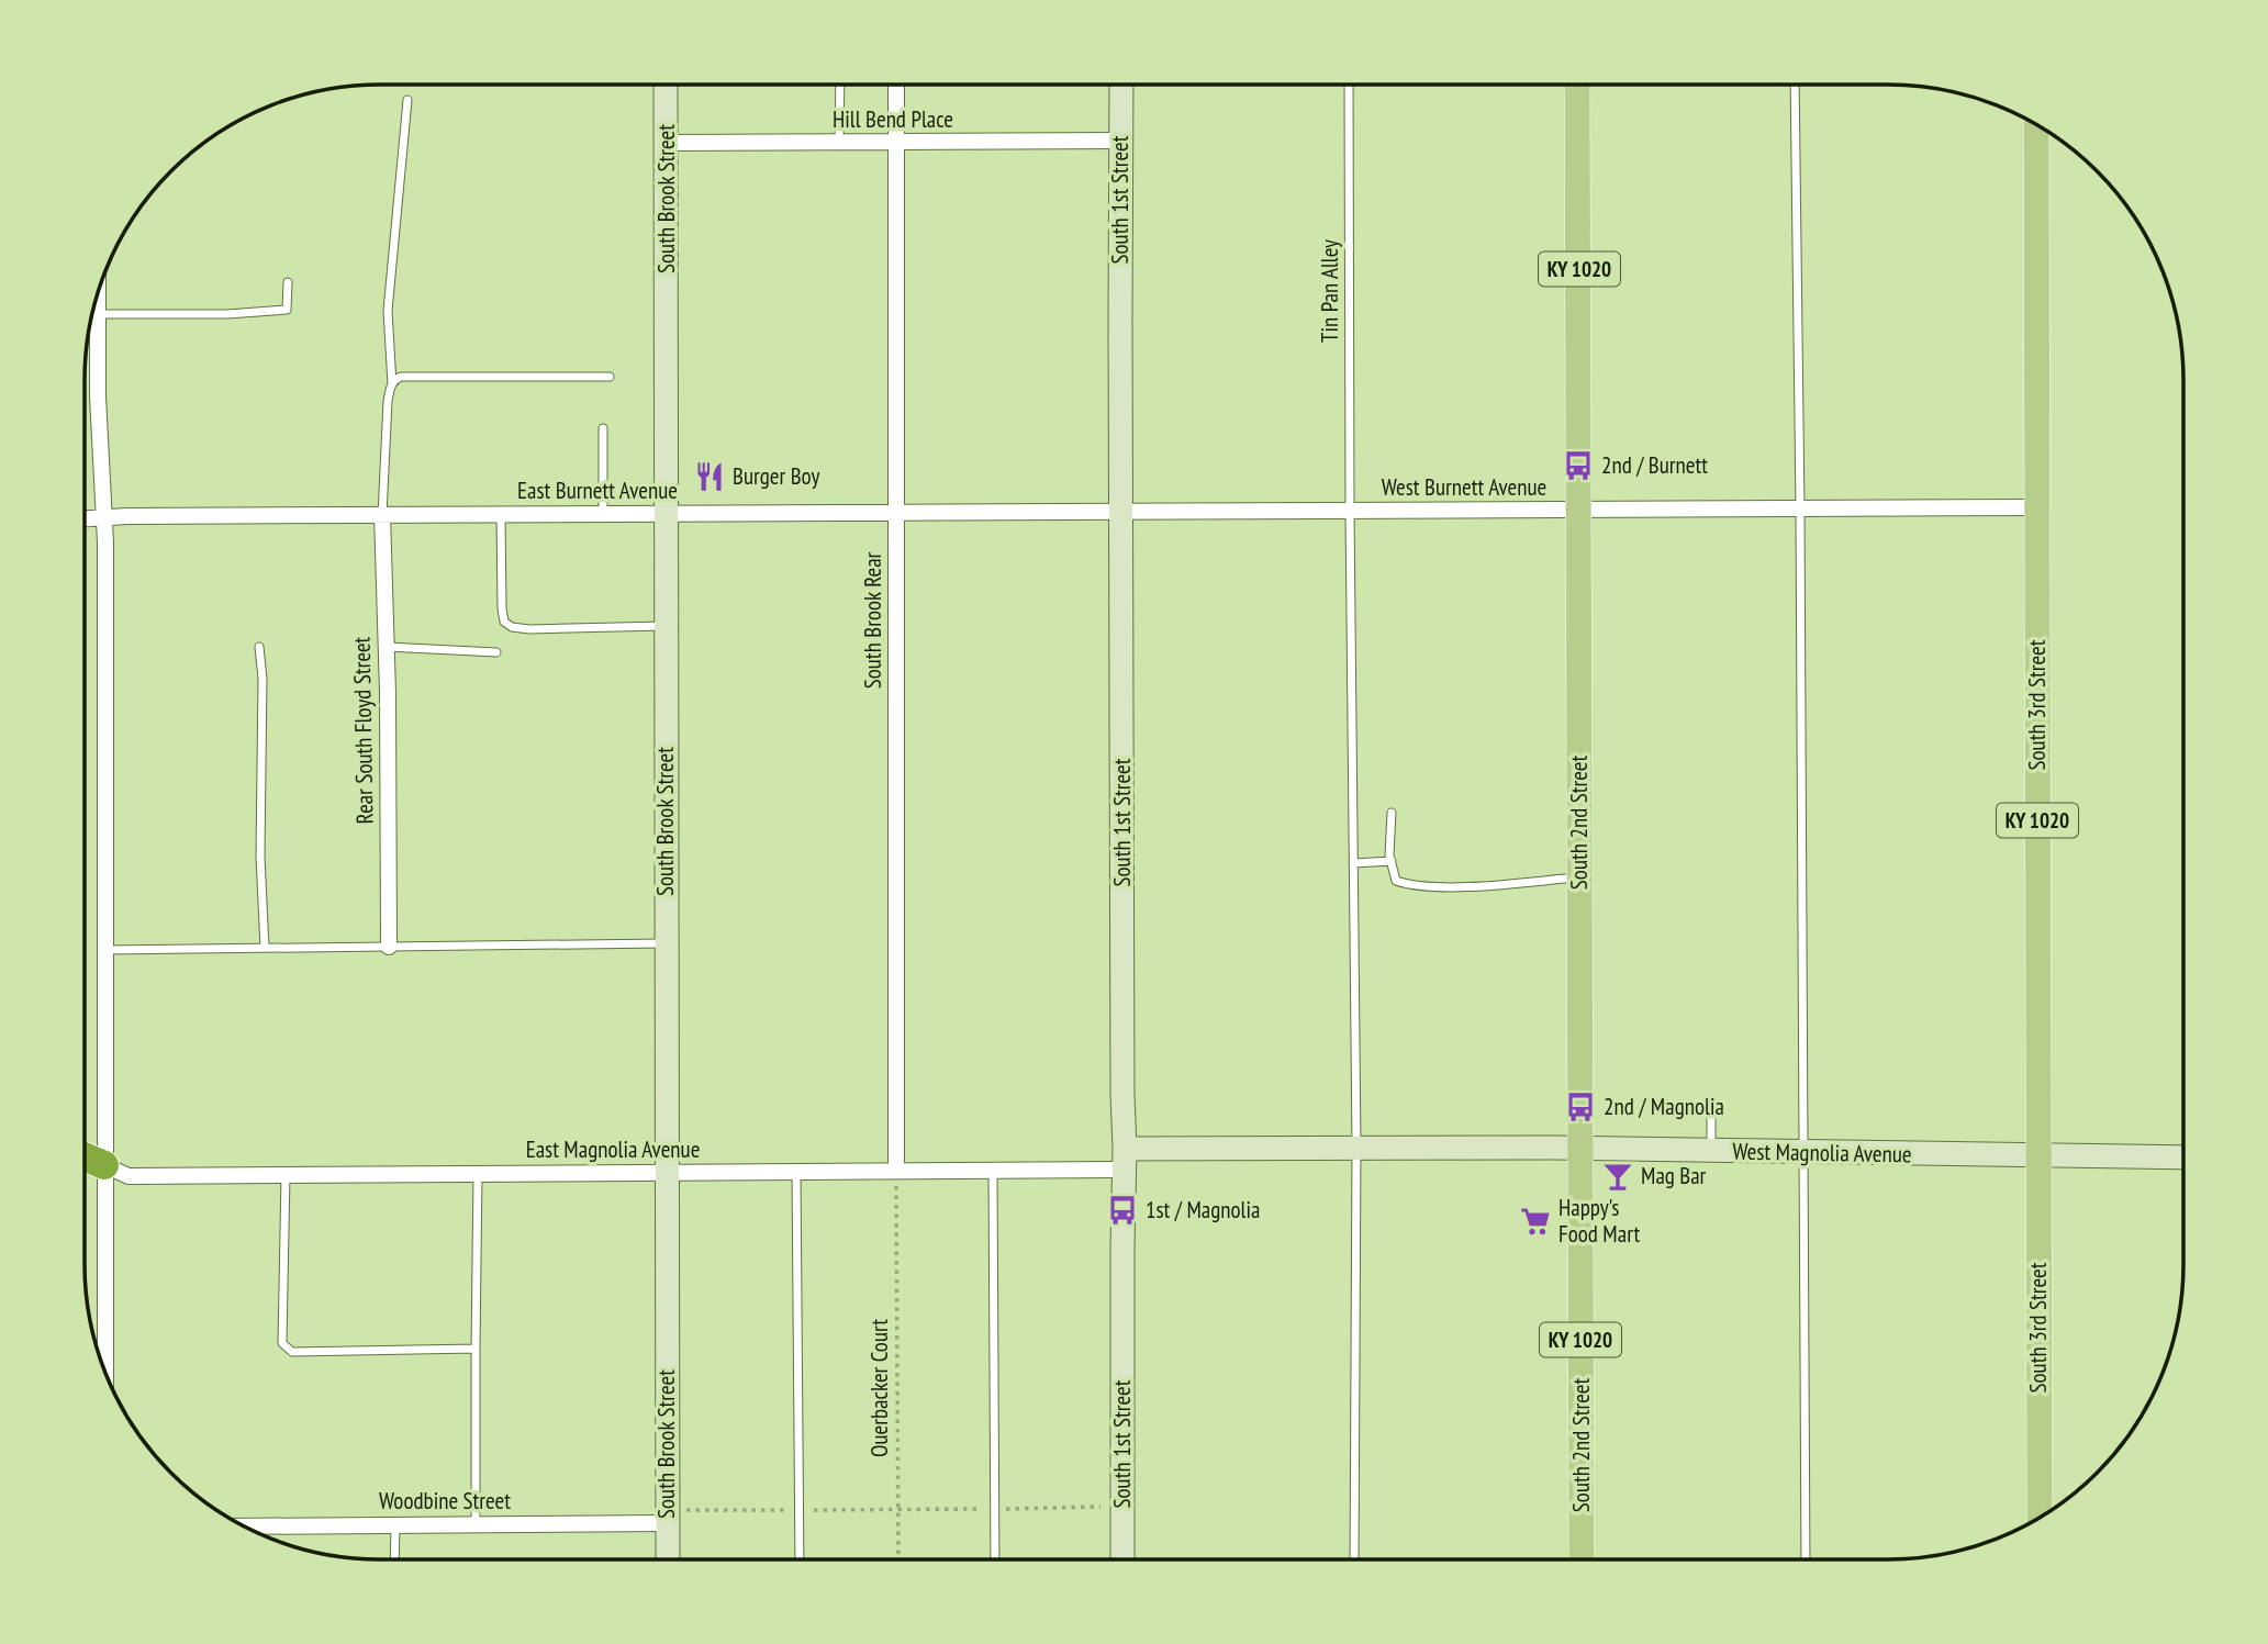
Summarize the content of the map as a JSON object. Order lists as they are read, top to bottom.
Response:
{
  "streets": {
    "main road": ["KY 1020", "South 3rd Street", "South 2nd Street"],
    "street": [
      "Hill Bend Place",
      "South Brook Street",
      "South 1st Street",
      "West Burnett Avenue",
      "East Burnett Avenue",
      "South Brook Rear",
      "Rear South Floyd Street",
      "East Magnolia Avenue",
      "West Magnolia Avenue",
      "Woodbine Street"
    ],
    "lane": ["Tin Pan Alley"],
    "path": ["Ouerbacker Court"]
  },
  "crossings": [
    ["Hill Bend Place", "South Brook Street"],
    ["Hill Bend Place", "South 1st Street"],
    ["Hill Bend Place", "South Brook Rear"],
    ["South Brook Street", "East Burnett Avenue"],
    ["South Brook Street", "East Magnolia Avenue"],
    ["South Brook Street", "Woodbine Street"],
    ["South 1st Street", "West Burnett Avenue"],
    ["South 1st Street", "East Burnett Avenue"],
    ["South 1st Street", "East Magnolia Avenue"],
    ["South 1st Street", "West Magnolia Avenue"],
    ["Tin Pan Alley", "West Burnett Avenue"],
    ["Tin Pan Alley", "West Magnolia Avenue"],
    ["West Burnett Avenue", "East Burnett Avenue"],
    ["West Burnett Avenue", "South 3rd Street"],
    ["West Burnett Avenue", "South 2nd Street"],
    ["East Burnett Avenue", "South Brook Rear"],
    ["East Burnett Avenue", "Rear South Floyd Street"],
    ["South Brook Rear", "East Magnolia Avenue"],
    ["South 3rd Street", "West Magnolia Avenue"],
    ["South 2nd Street", "West Magnolia Avenue"],
    ["East Magnolia Avenue", "West Magnolia Avenue"]
  ],
  "places": {
    "bus stop": ["2nd / Burnett", "2nd / Magnolia", "1st / Magnolia"],
    "restaurant": ["Burger Boy"],
    "bar": ["Mag Bar"],
    "supermarket": ["Happy's Food Mart"]
  }
}
